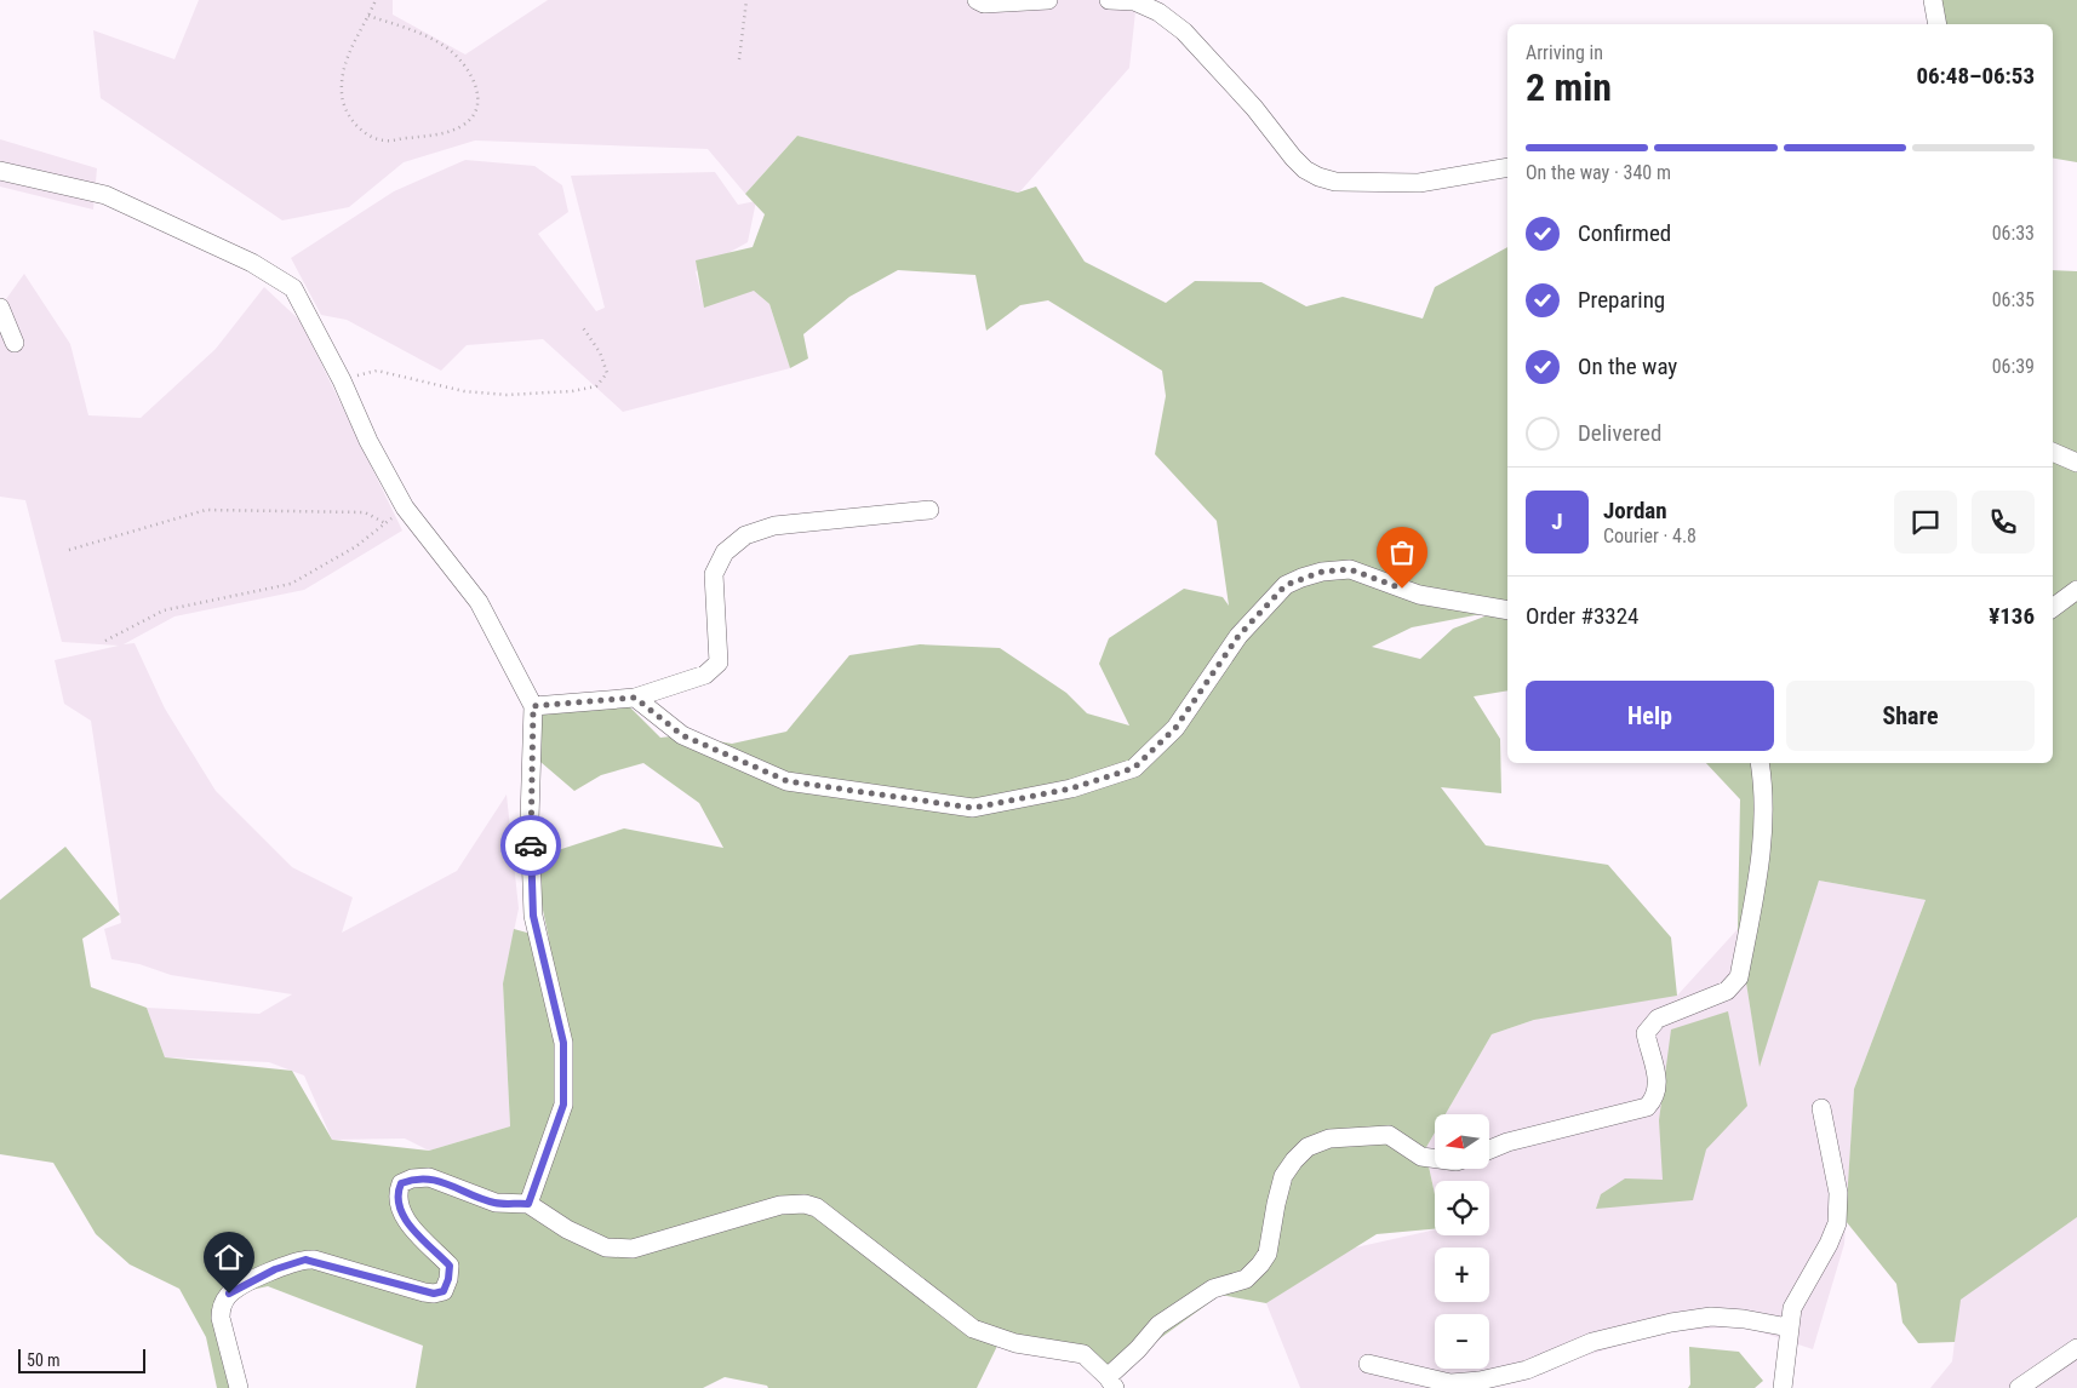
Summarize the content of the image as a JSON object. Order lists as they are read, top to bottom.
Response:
{
  "scale_bar": "50 m",
  "north": "left",
  "page": {
    "heading": ["2 min", "Arriving in", "06:48–06:53"],
    "panel": [
      "Jordan",
      "Courier · 4.8",
      "Order #3324",
      "¥136"
    ],
    "bar": "On the way · 340 m",
    "list": [
      ["Confirmed", "06:33"],
      ["Preparing", "06:35"],
      ["On the way", "06:39"],
      "Delivered"
    ],
    "round": "J",
    "buttons": ["Help", "Share"],
    "map_buttons": ["+", "−"],
    "scale": "50 m"
  }
}
